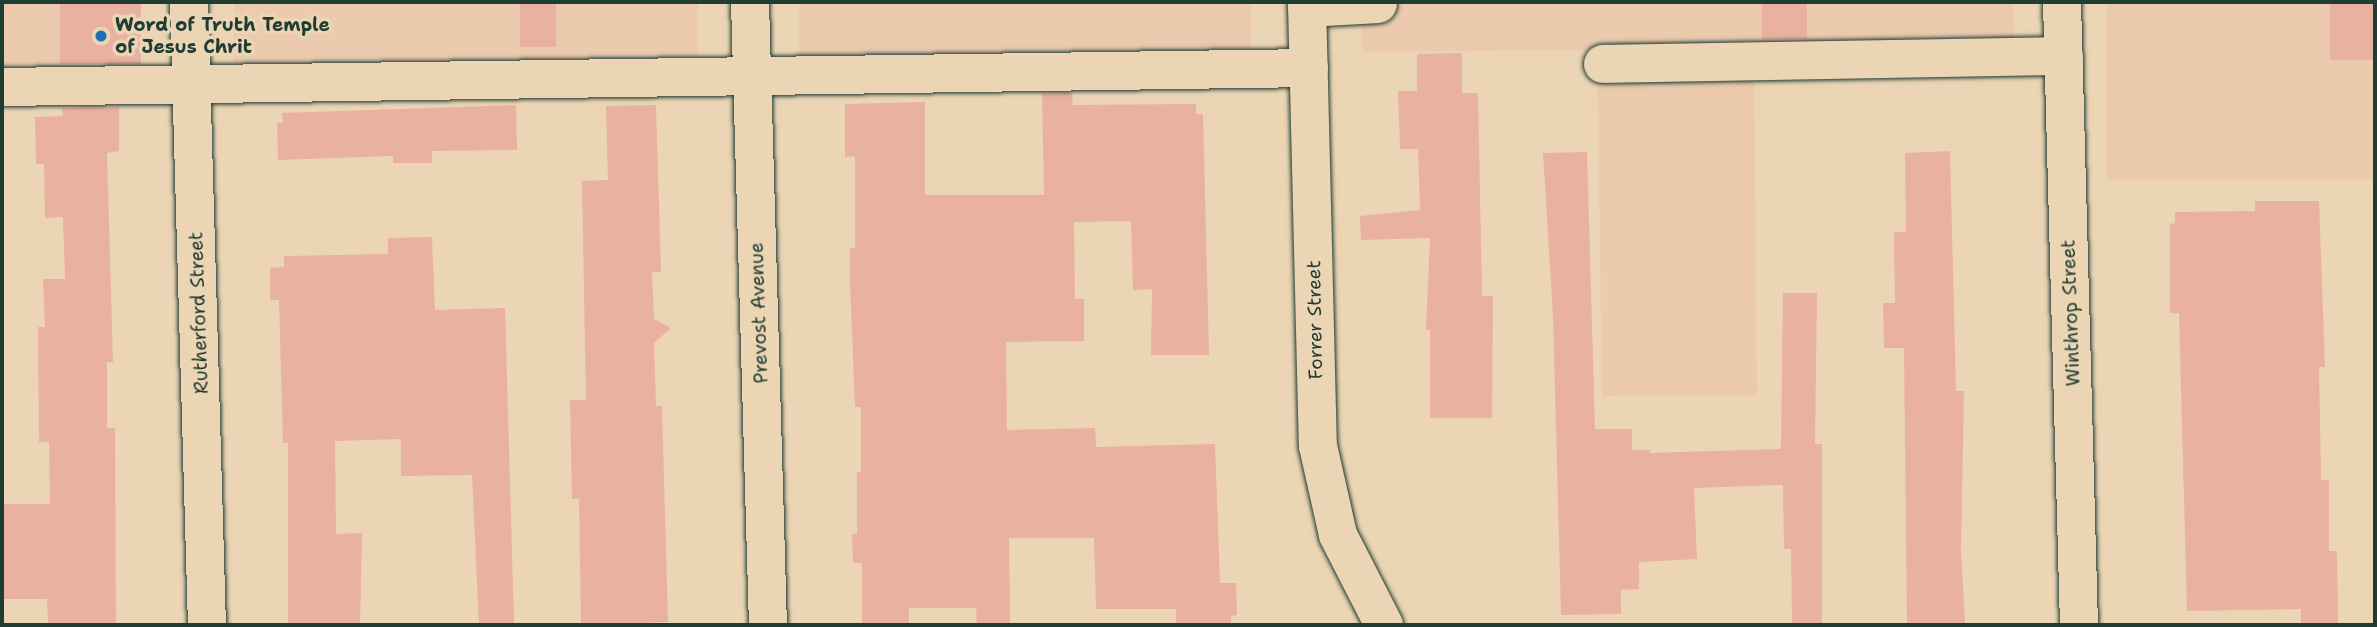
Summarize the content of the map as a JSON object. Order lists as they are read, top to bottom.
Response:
{
  "streets": {
    "street": [
      "Rutherford Street",
      "Prevost Avenue",
      "Winthrop Street",
      "Forrer Street"
    ]
  },
  "places": ["Word of Truth Temple of Jesus Chrit"]
}
